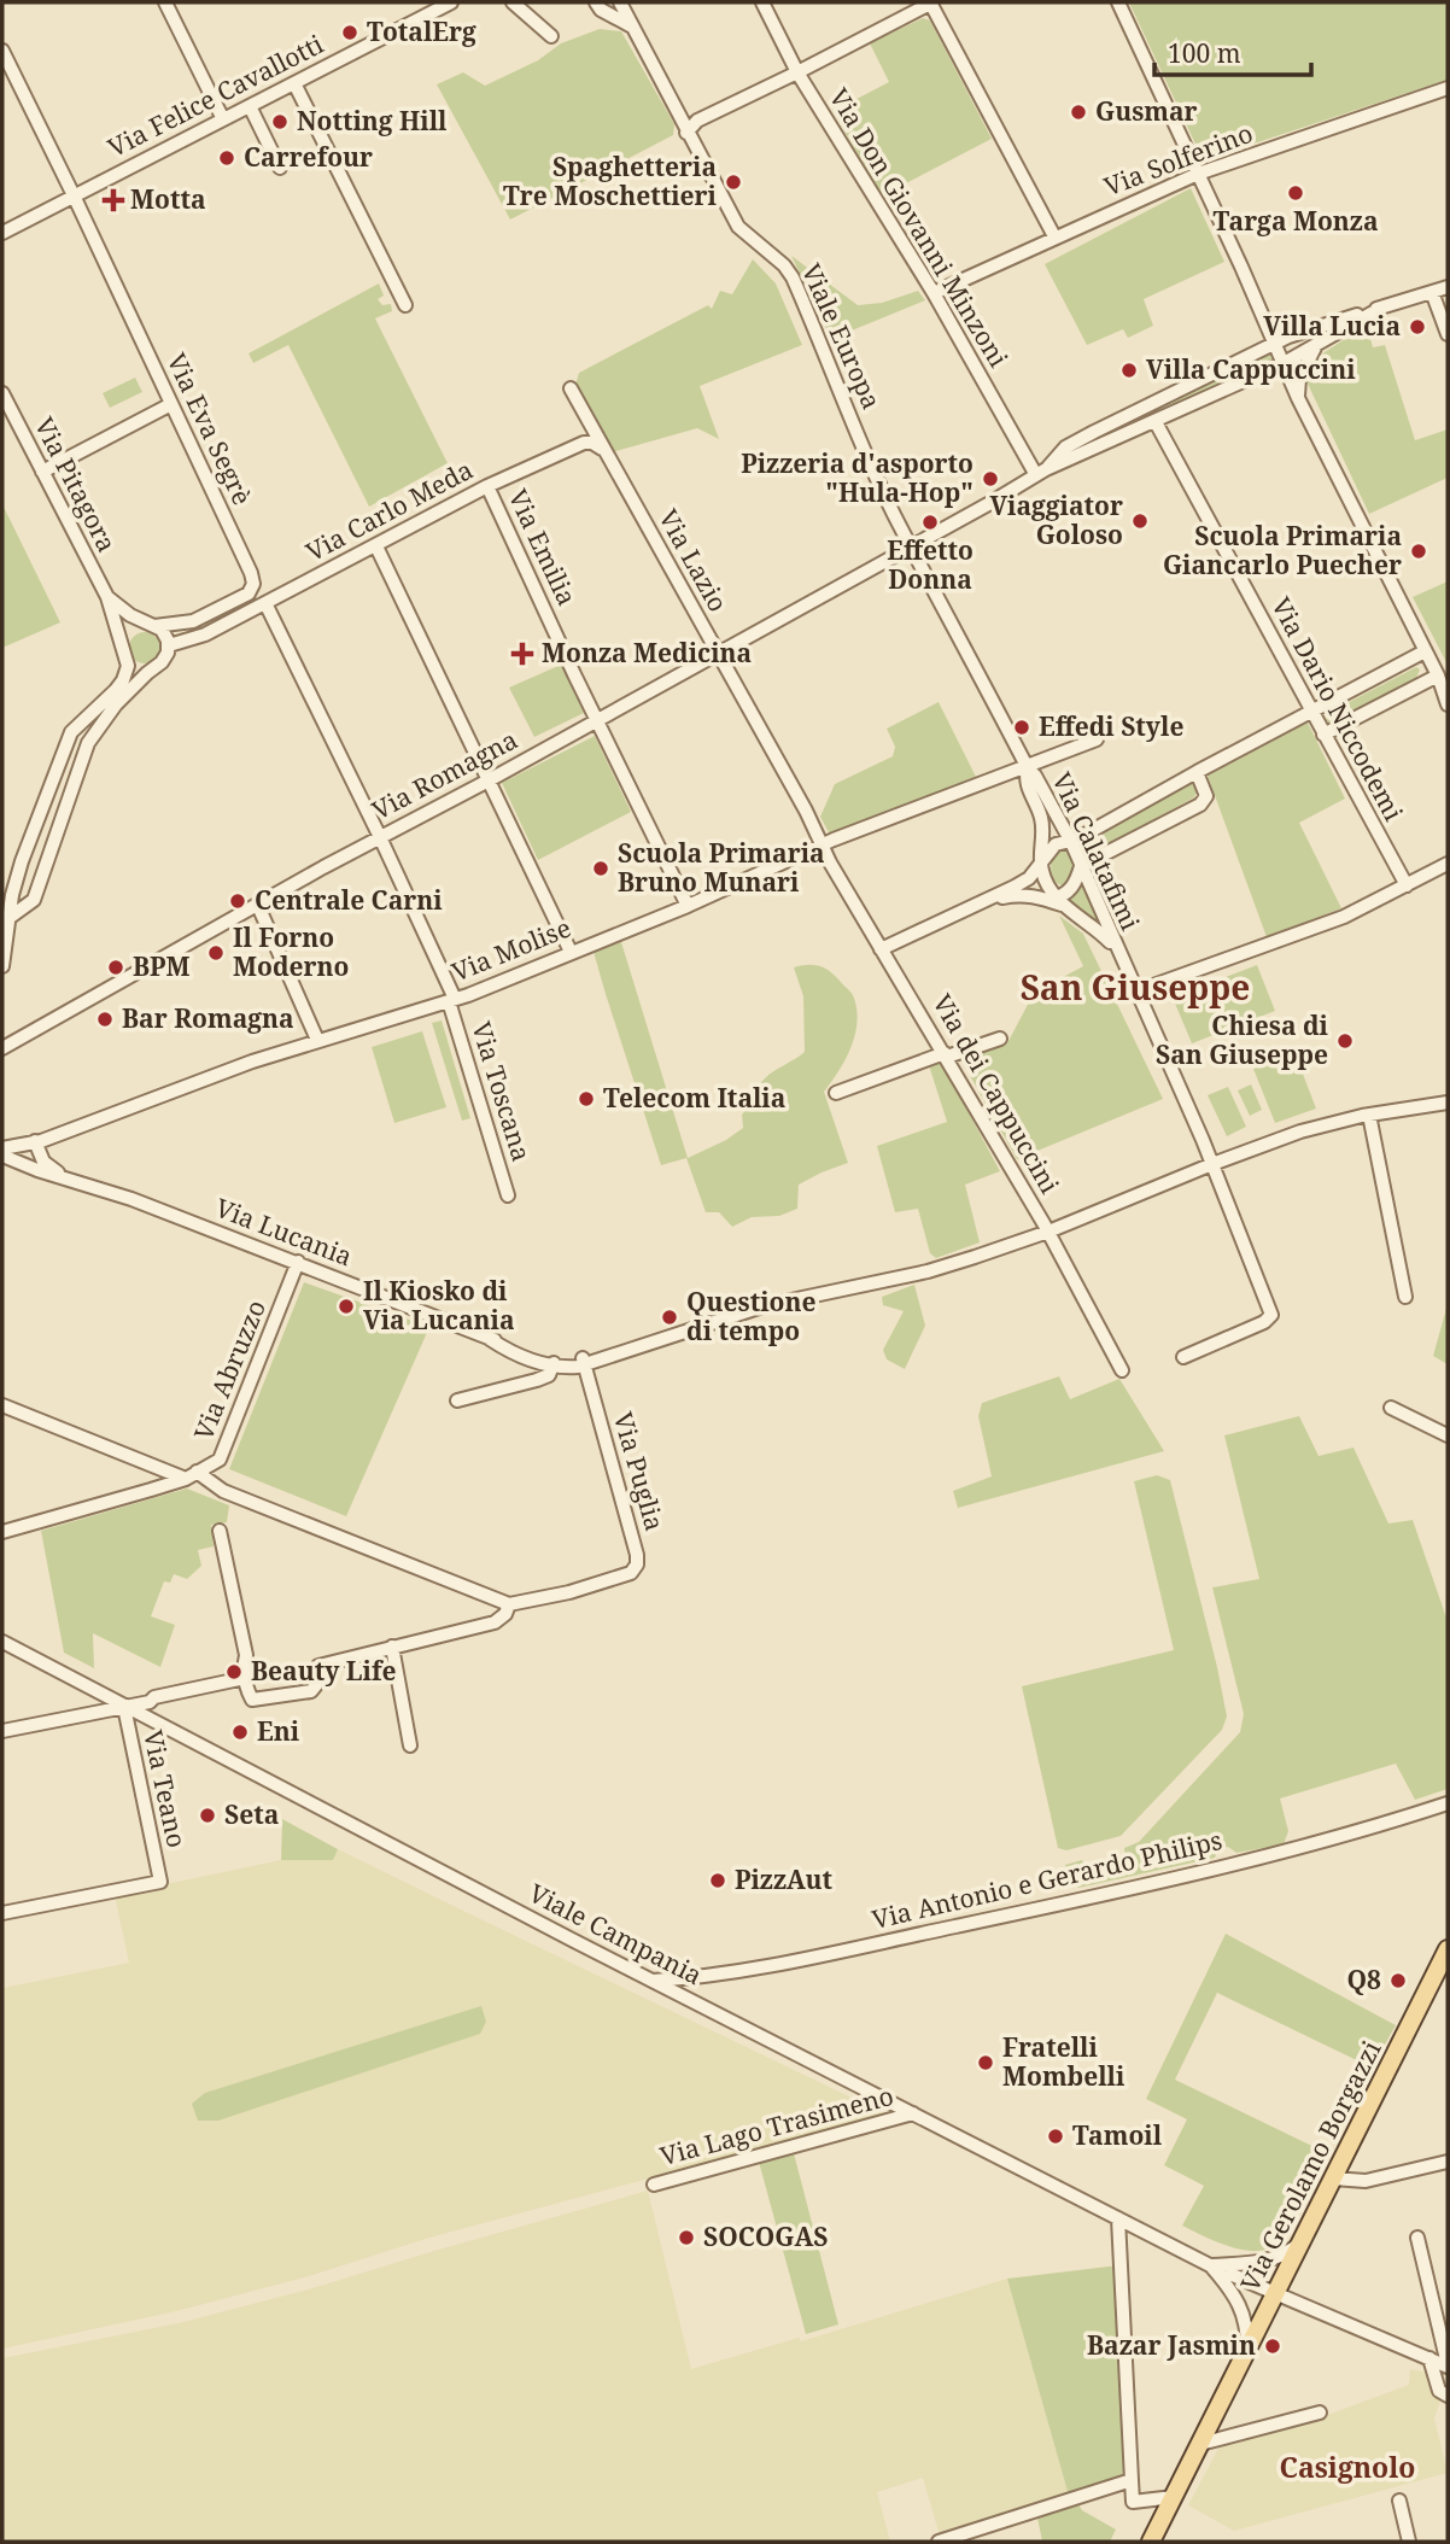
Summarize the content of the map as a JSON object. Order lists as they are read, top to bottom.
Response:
{
  "streets": {
    "main road": ["Via Gerolamo Borgazzi"],
    "street": [
      "Via Felice Cavallotti",
      "Via Solferino",
      "Via Don Giovanni Minzoni",
      "Viale Europa",
      "Via Eva Segrè",
      "Via Pitagora",
      "Via Carlo Meda",
      "Via Emilia",
      "Via Lazio",
      "Via Dario Niccodemi",
      "Via Romagna",
      "Via Calatafimi",
      "Via Molise",
      "Via Toscana",
      "Via dei Cappuccini",
      "Via Lucania",
      "Via Abruzzo",
      "Via Puglia",
      "Via Teano",
      "Via Antonio e Gerardo Philips",
      "Viale Campania",
      "Via Lago Trasimeno"
    ]
  },
  "crossings": [
    ["Via Felice Cavallotti", "Via Eva Segrè"],
    ["Via Solferino", "Via Don Giovanni Minzoni"],
    ["Via Don Giovanni Minzoni", "Via Romagna"],
    ["Viale Europa", "Via Romagna"],
    ["Viale Europa", "Via Calatafimi"],
    ["Via Eva Segrè", "Via Pitagora"],
    ["Via Eva Segrè", "Via Carlo Meda"],
    ["Via Pitagora", "Via Carlo Meda"],
    ["Via Carlo Meda", "Via Emilia"],
    ["Via Carlo Meda", "Via Lazio"],
    ["Via Carlo Meda", "Via Toscana"],
    ["Via Emilia", "Via Romagna"],
    ["Via Emilia", "Via Molise"],
    ["Via Lazio", "Via Romagna"],
    ["Via Lazio", "Via Molise"],
    ["Via Lazio", "Via dei Cappuccini"],
    ["Via Romagna", "Via Calatafimi"],
    ["Via Romagna", "Via Toscana"],
    ["Via Calatafimi", "Via Molise"],
    ["Via Molise", "Via Toscana"],
    ["Via Molise", "Via dei Cappuccini"],
    ["Via Lucania", "Via Abruzzo"],
    ["Via Teano", "Viale Campania"],
    ["Via Antonio e Gerardo Philips", "Viale Campania"],
    ["Viale Campania", "Via Lago Trasimeno"],
    ["Viale Campania", "Via Gerolamo Borgazzi"]
  ],
  "districts": ["San Giuseppe", "Casignolo"],
  "places": {
    "other": [
      "TotalErg",
      "Gusmar",
      "Notting Hill",
      "Carrefour",
      "Spaghetteria Tre Moschettieri",
      "Targa Monza",
      "Villa Lucia",
      "Villa Cappuccini",
      "Pizzeria d'asporto \"Hula-Hop\"",
      "Viaggiator Goloso",
      "Effetto Donna",
      "Scuola Primaria Giancarlo Puecher",
      "Effedi Style",
      "Scuola Primaria Bruno Munari",
      "Centrale Carni",
      "Il Forno Moderno",
      "BPM",
      "Bar Romagna",
      "Chiesa di San Giuseppe",
      "Telecom Italia",
      "Il Kiosko di Via Lucania",
      "Questione di tempo",
      "Beauty Life",
      "Eni",
      "Seta",
      "PizzAut",
      "Q8",
      "Fratelli Mombelli",
      "Tamoil",
      "SOCOGAS",
      "Bazar Jasmin"
    ],
    "health": ["Motta", "Monza Medicina"]
  },
  "scale_bar": "100 m"
}
